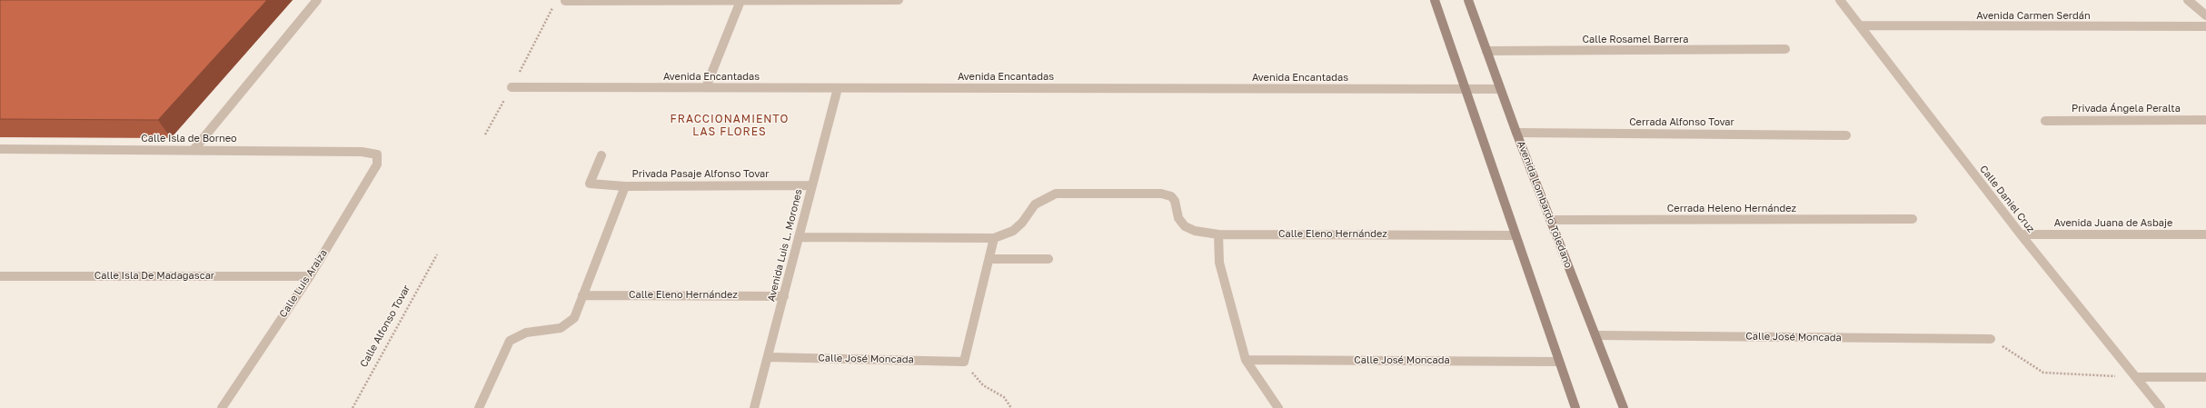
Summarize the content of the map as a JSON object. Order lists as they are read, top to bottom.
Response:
{
  "streets": {
    "main road": ["Avenida Lombardo Toledano"],
    "street": [
      "Avenida Carmen Serdán",
      "Calle Rosamel Barrera",
      "Avenida Encantadas",
      "Privada Ángela Peralta",
      "Cerrada Alfonso Tovar",
      "Calle Isla de Borneo",
      "Privada Pasaje Alfonso Tovar",
      "Calle Daniel Cruz",
      "Cerrada Heleno Hernández",
      "Avenida Juana de Asbaje",
      "Calle Eleno Hernández",
      "Avenida Luis L. Morones",
      "Calle Isla De Madagascar",
      "Calle Luis Araiza",
      "Calle José Moncada"
    ],
    "path": ["Calle Alfonso Tovar"]
  },
  "crossings": [
    ["Avenida Carmen Serdán", "Calle Daniel Cruz"],
    ["Calle Rosamel Barrera", "Avenida Lombardo Toledano"],
    ["Avenida Encantadas", "Avenida Lombardo Toledano"],
    ["Avenida Encantadas", "Avenida Luis L. Morones"],
    ["Cerrada Alfonso Tovar", "Avenida Lombardo Toledano"],
    ["Calle Isla de Borneo", "Calle Luis Araiza"],
    ["Privada Pasaje Alfonso Tovar", "Avenida Luis L. Morones"],
    ["Calle Daniel Cruz", "Avenida Juana de Asbaje"],
    ["Avenida Lombardo Toledano", "Cerrada Heleno Hernández"],
    ["Avenida Lombardo Toledano", "Calle José Moncada"],
    ["Calle Eleno Hernández", "Avenida Luis L. Morones"],
    ["Avenida Luis L. Morones", "Calle José Moncada"],
    ["Calle Isla De Madagascar", "Calle Luis Araiza"]
  ],
  "districts": ["FRACCIONAMIENTO LAS FLORES"]
}
